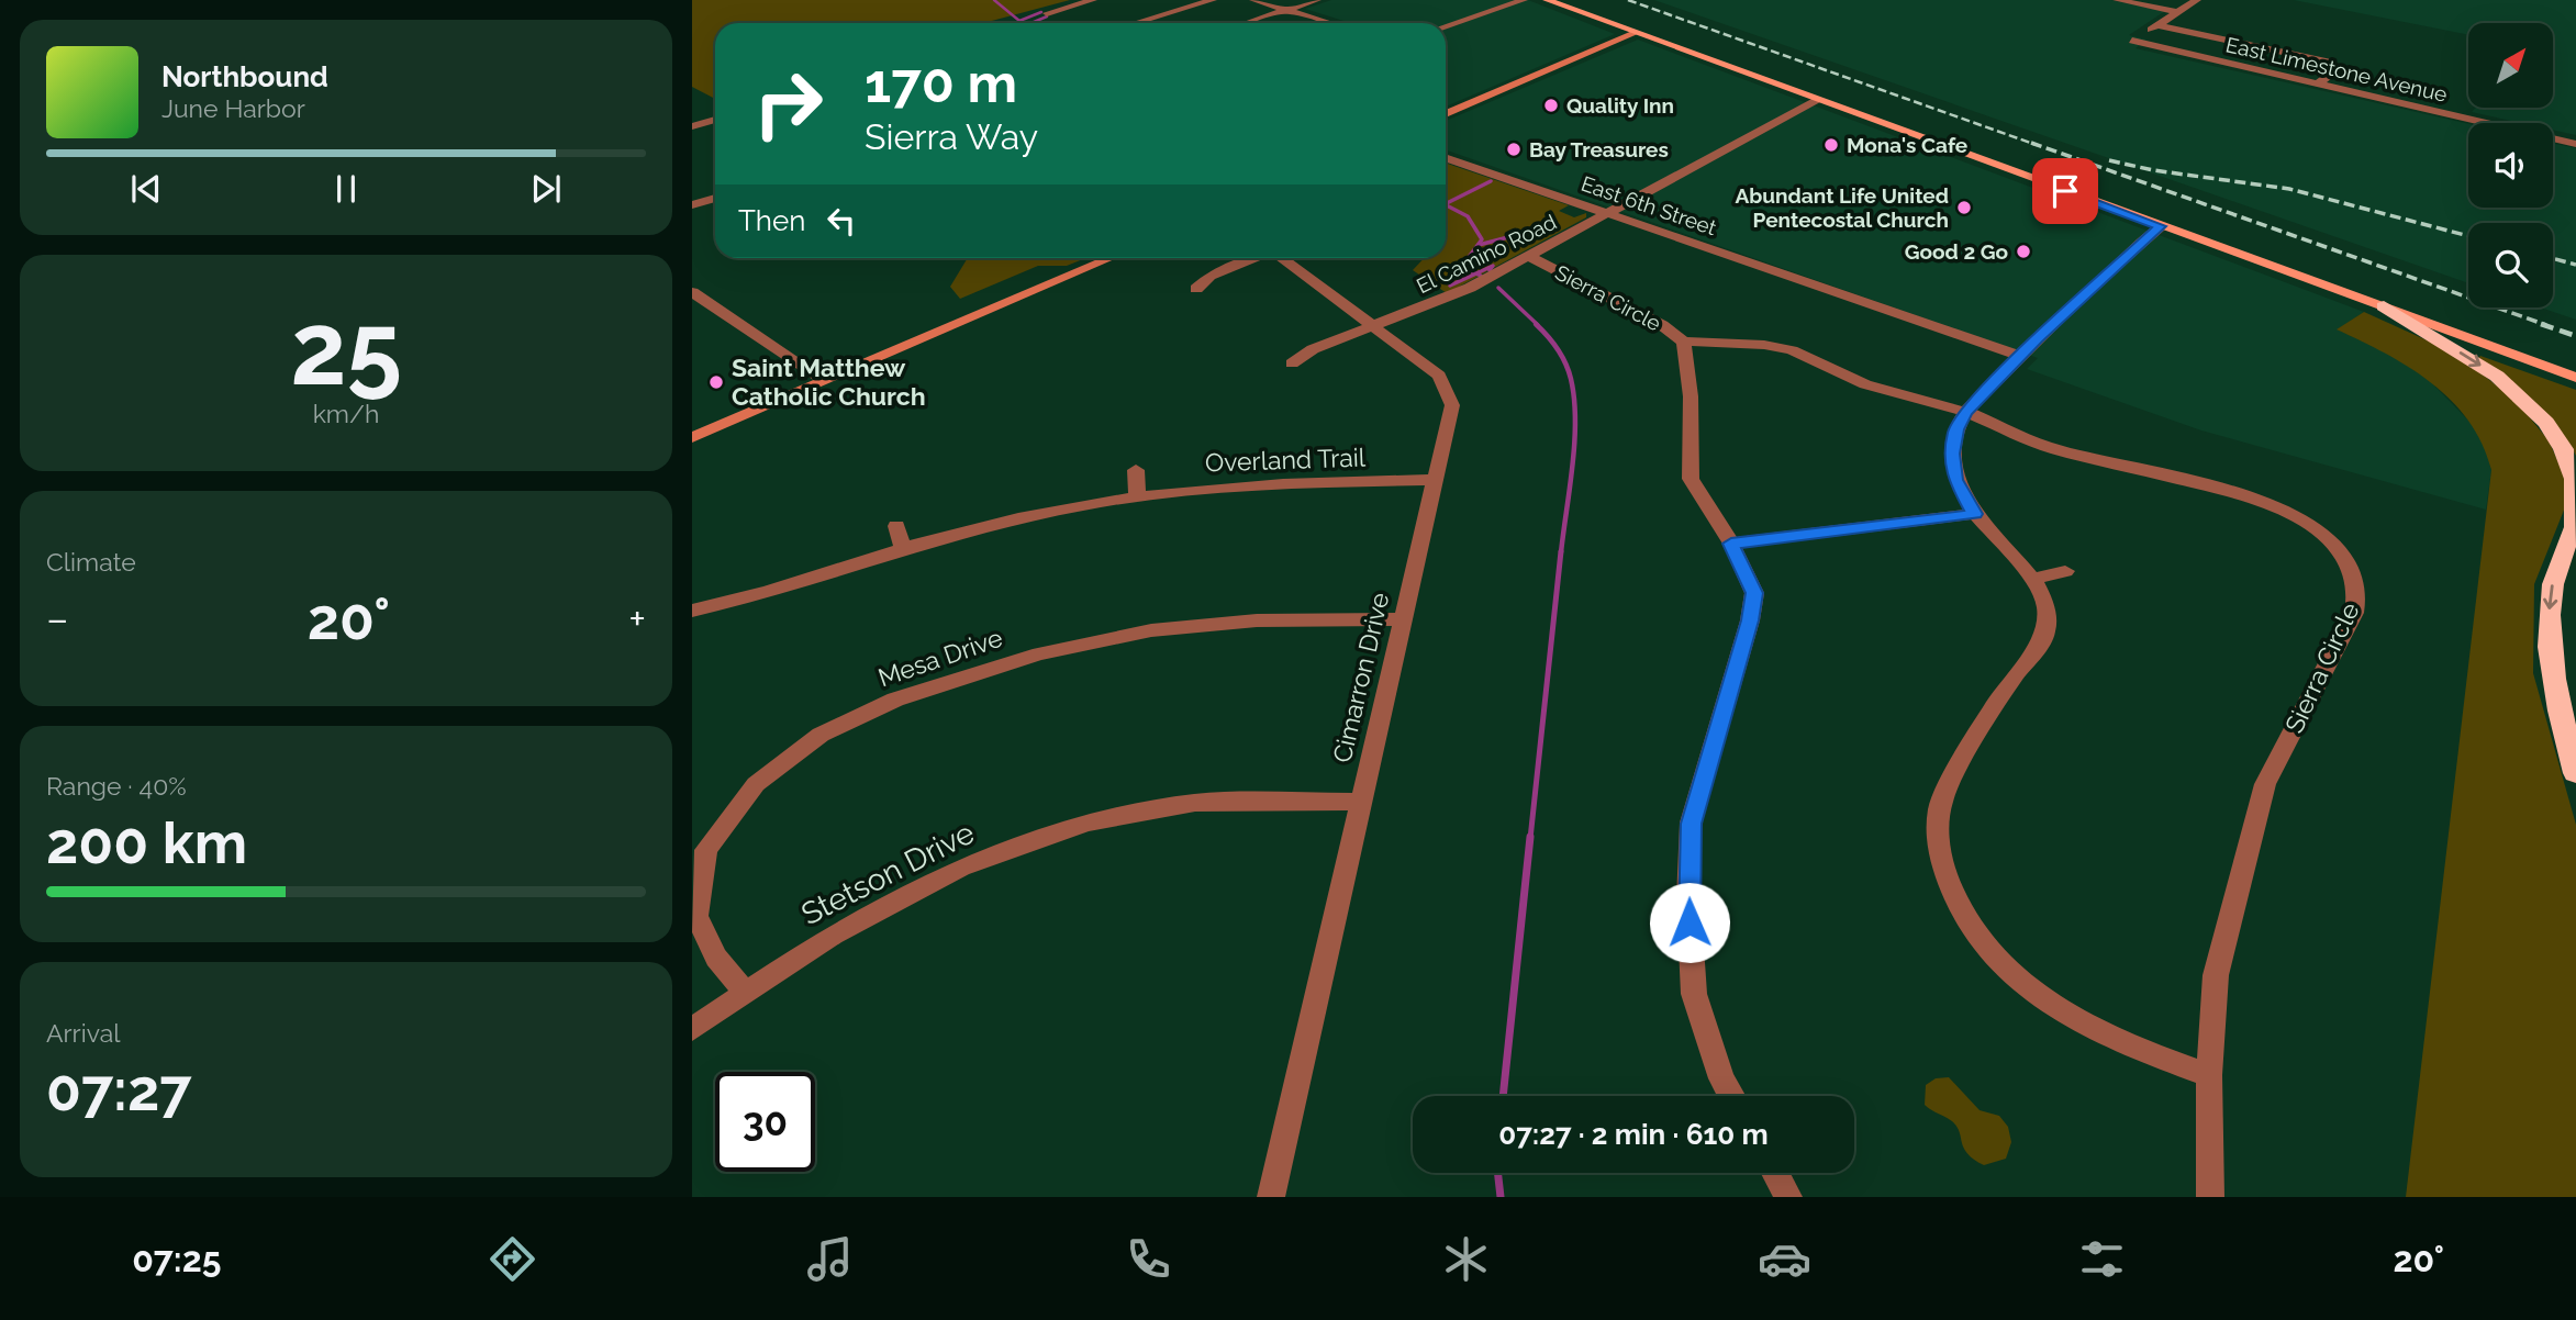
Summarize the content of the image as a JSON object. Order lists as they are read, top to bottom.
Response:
{
  "streets": {
    "street": [
      "East Limestone Avenue",
      "East 6th Street",
      "El Camino Road",
      "Sierra Circle",
      "Overland Trail",
      "Mesa Drive",
      "Cimarron Drive",
      "Stetson Drive"
    ]
  },
  "crossings": [
    ["East 6th Street", "El Camino Road"],
    ["El Camino Road", "Sierra Circle"],
    ["El Camino Road", "Cimarron Drive"],
    ["Overland Trail", "Cimarron Drive"],
    ["Mesa Drive", "Cimarron Drive"],
    ["Mesa Drive", "Stetson Drive"],
    ["Cimarron Drive", "Stetson Drive"]
  ],
  "places": [
    "Quality Inn",
    "Mona's Cafe",
    "Bay Treasures",
    "Abundant Life United Pentecostal Church",
    "Good 2 Go",
    "Saint Matthew Catholic Church"
  ],
  "north": "top right",
  "page": {
    "turn": ["170 m", "Sierra Way"],
    "song": ["Northbound", "June Harbor"],
    "then": "Then",
    "tile": [
      ["25", "km/h"],
      "Climate",
      ["Range · 40%", "200 km"],
      ["Arrival", "07:27"]
    ],
    "heat": ["−", "20°", "+"],
    "limit": "30",
    "trip": "07:27 · 2 min · 610 m",
    "tabs": ["07:25", "20°"]
  }
}
